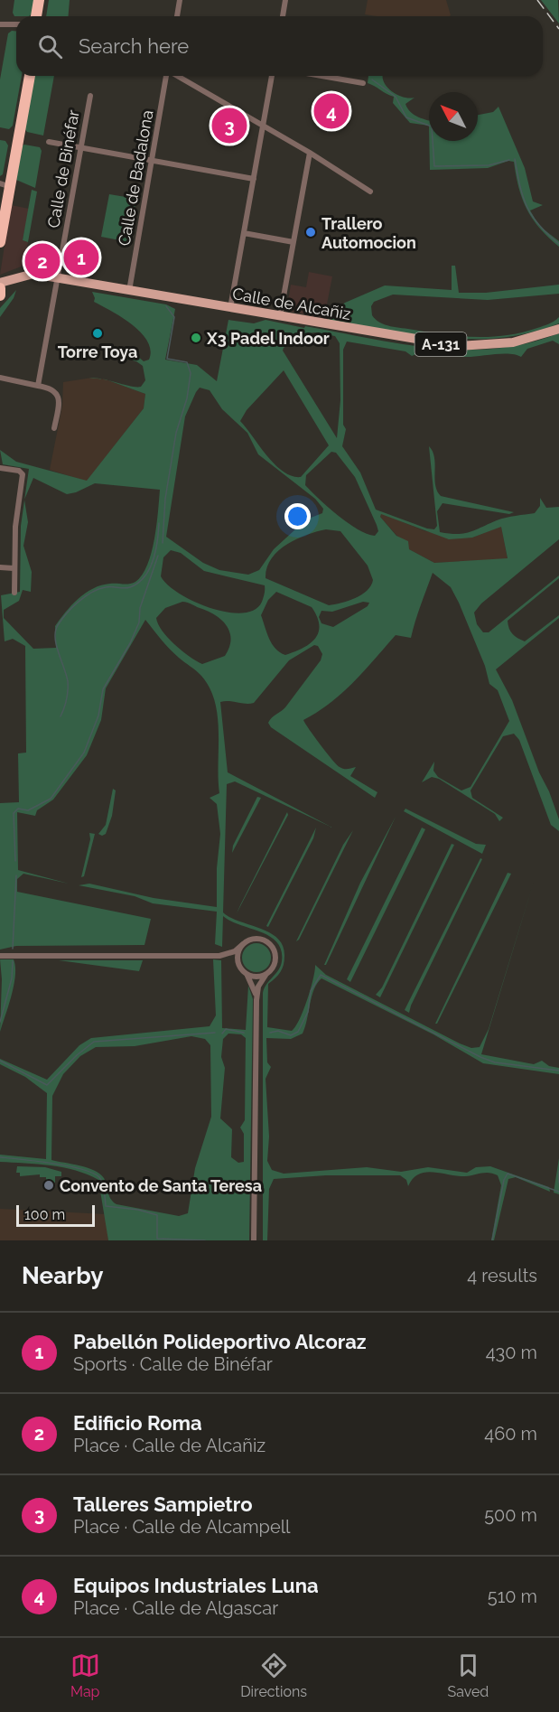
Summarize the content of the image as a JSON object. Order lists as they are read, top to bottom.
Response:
{
  "streets": {
    "main road": ["Calle de Alcañiz", "A-131"],
    "street": ["Calle de Binéfar", "Calle de Badalona"]
  },
  "crossings": [
    ["Calle de Binéfar", "Calle de Alcañiz"],
    ["Calle de Badalona", "Calle de Alcañiz"]
  ],
  "places": [
    "Trallero Automocion",
    "Torre Toya",
    "X3 Padel Indoor",
    "Convento de Santa Teresa"
  ],
  "scale_bar": "100 m",
  "north": "top left",
  "page": {
    "search": "Search here",
    "pins": [
      "4",
      "3",
      "1",
      "2"
    ],
    "scale": "100 m",
    "heading": ["Nearby", "4 results"],
    "list": [
      {
        "mark": "1",
        "name": "Pabellón Polideportivo Alcoraz",
        "note": "Sports · Calle de Binéfar",
        "value": "430 m"
      },
      {
        "mark": "2",
        "name": "Edificio Roma",
        "note": "Place · Calle de Alcañiz",
        "value": "460 m"
      },
      {
        "mark": "3",
        "name": "Talleres Sampietro",
        "note": "Place · Calle de Alcampell",
        "value": "500 m"
      },
      {
        "mark": "4",
        "name": "Equipos Industriales Luna",
        "note": "Place · Calle de Algascar",
        "value": "510 m"
      }
    ],
    "nav": ["Map", "Directions", "Saved"]
  }
}
